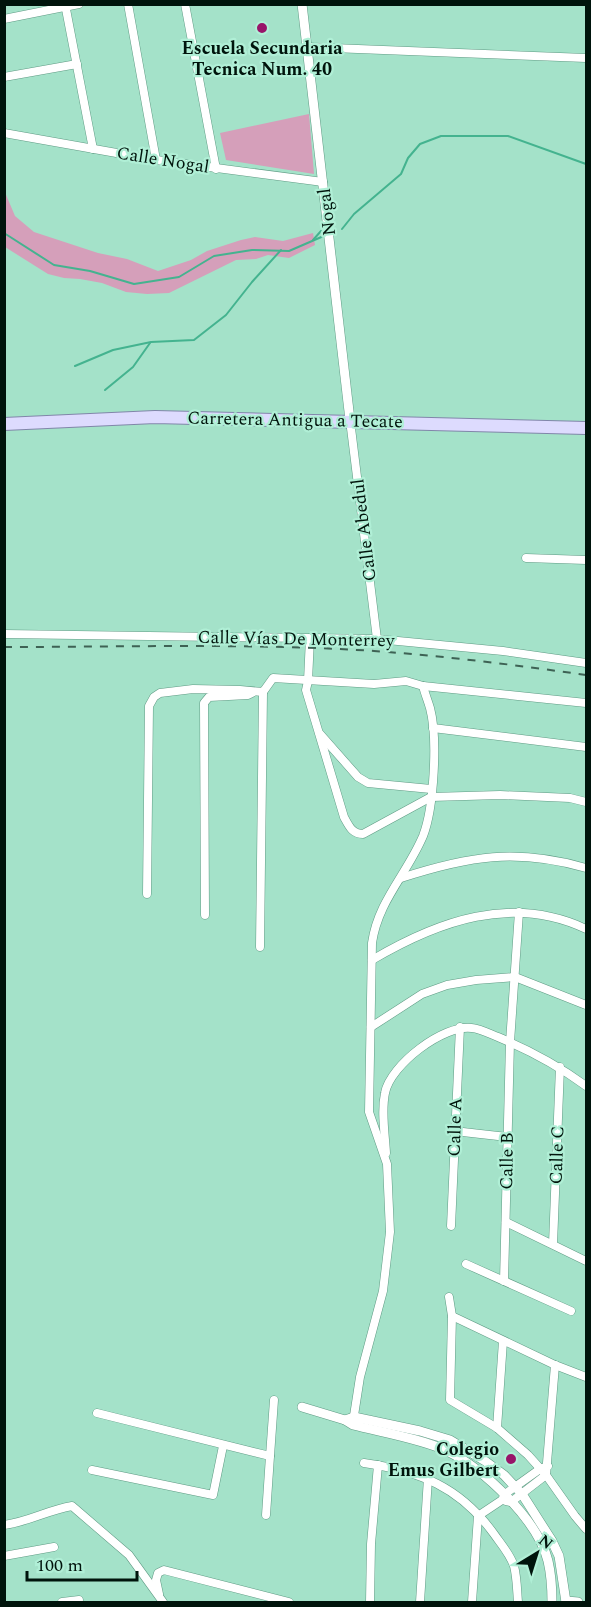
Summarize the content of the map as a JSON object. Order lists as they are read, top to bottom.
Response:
{
  "streets": {
    "main road": ["Carretera Antigua a Tecate"],
    "street": [
      "Calle Nogal",
      "Nogal",
      "Calle Abedul",
      "Calle Vías De Monterrey",
      "Calle A",
      "Calle C",
      "Calle B"
    ]
  },
  "crossings": [
    ["Calle Nogal", "Nogal"],
    ["Nogal", "Carretera Antigua a Tecate"],
    ["Nogal", "Calle Abedul"],
    ["Carretera Antigua a Tecate", "Calle Abedul"],
    ["Calle Abedul", "Calle Vías De Monterrey"]
  ],
  "places": ["Escuela Secundaria Tecnica Num. 40", "Colegio Emus Gilbert"],
  "scale_bar": "100 m",
  "north": "top right"
}
